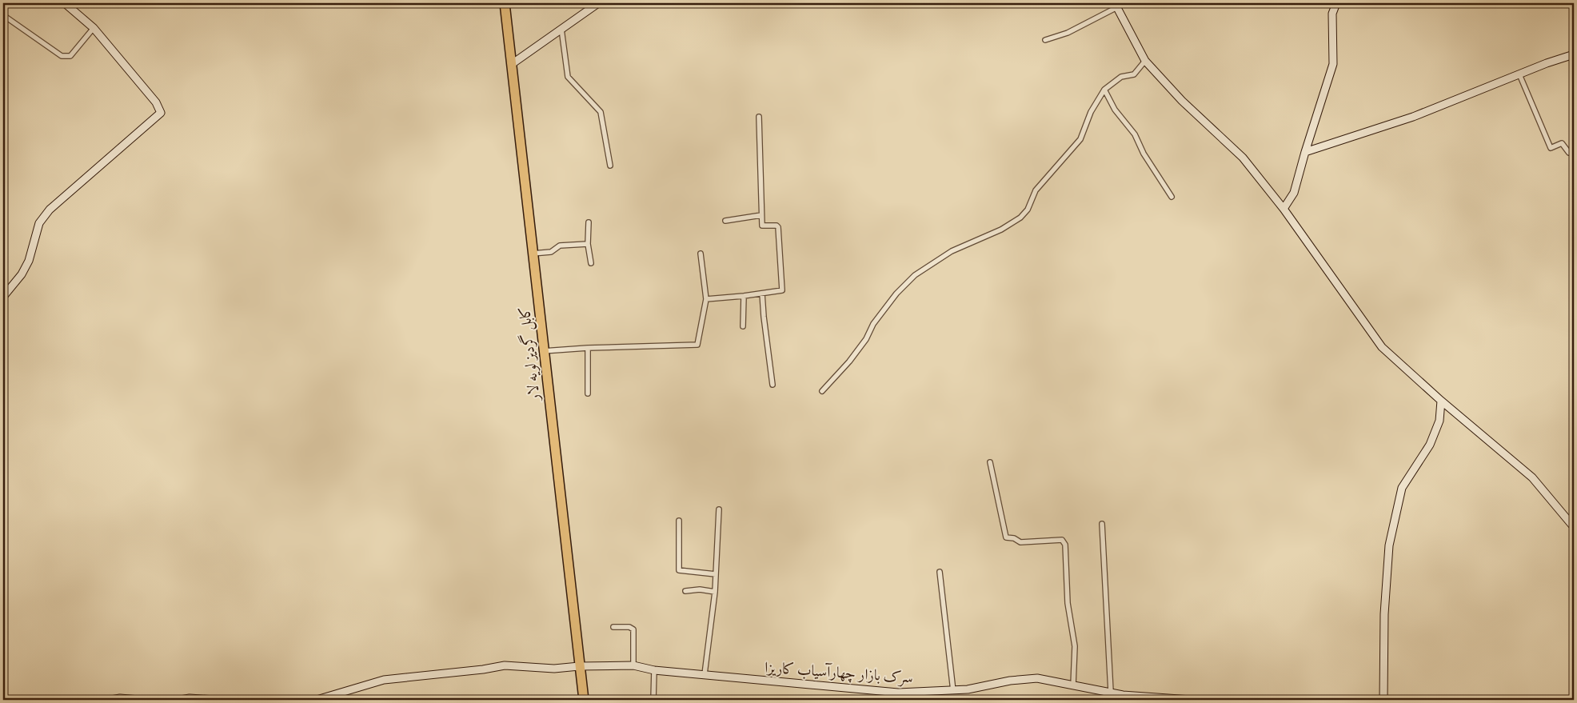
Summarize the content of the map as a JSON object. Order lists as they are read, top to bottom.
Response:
{
  "streets": {
    "highway": ["کابل گردیز لویه لار"],
    "street": ["سرک بازار چهارآسیاب کاریزا"]
  },
  "crossings": [
    ["کابل گردیز لویه لار", "سرک بازار چهارآسیاب کاریزا"]
  ]
}
